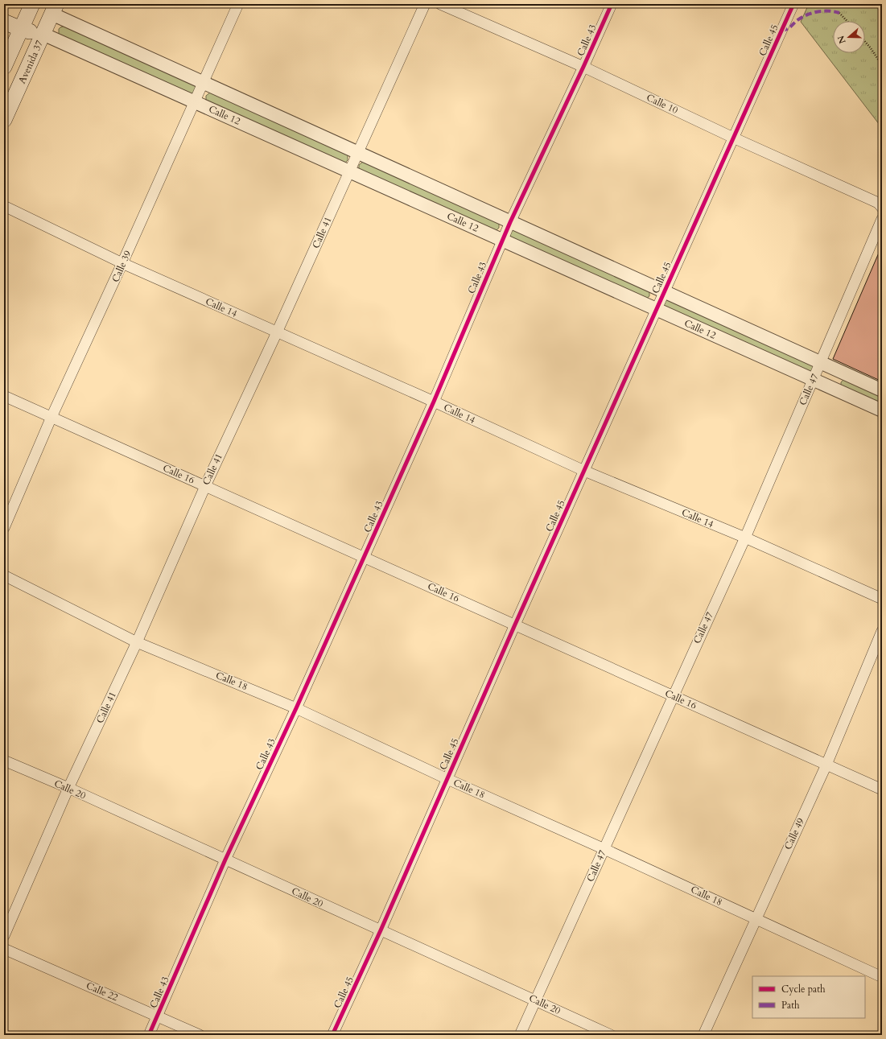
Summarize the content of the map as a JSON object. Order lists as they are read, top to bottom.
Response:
{
  "streets": {
    "main road": ["Avenida 37"],
    "street": [
      "Calle 43",
      "Calle 45",
      "Calle 10",
      "Calle 12",
      "Calle 41",
      "Calle 39",
      "Calle 14",
      "Calle 47",
      "Calle 16",
      "Calle 18",
      "Calle 20",
      "Calle 49",
      "Calle 22"
    ]
  },
  "crossings": [
    ["Calle 43", "Calle 10"],
    ["Calle 43", "Calle 12"],
    ["Calle 43", "Calle 14"],
    ["Calle 43", "Calle 16"],
    ["Calle 43", "Calle 18"],
    ["Calle 43", "Calle 20"],
    ["Calle 43", "Calle 22"],
    ["Calle 45", "Calle 10"],
    ["Calle 45", "Calle 12"],
    ["Calle 45", "Calle 14"],
    ["Calle 45", "Calle 16"],
    ["Calle 45", "Calle 18"],
    ["Calle 45", "Calle 20"],
    ["Avenida 37", "Calle 12"],
    ["Calle 12", "Calle 41"],
    ["Calle 12", "Calle 39"],
    ["Calle 12", "Calle 47"],
    ["Calle 41", "Calle 14"],
    ["Calle 41", "Calle 16"],
    ["Calle 41", "Calle 18"],
    ["Calle 41", "Calle 20"],
    ["Calle 39", "Calle 14"],
    ["Calle 39", "Calle 16"],
    ["Calle 14", "Calle 47"],
    ["Calle 47", "Calle 16"],
    ["Calle 47", "Calle 18"],
    ["Calle 47", "Calle 20"],
    ["Calle 16", "Calle 49"],
    ["Calle 18", "Calle 49"]
  ],
  "legend": ["Cycle path", "Path"],
  "north": "left"
}
